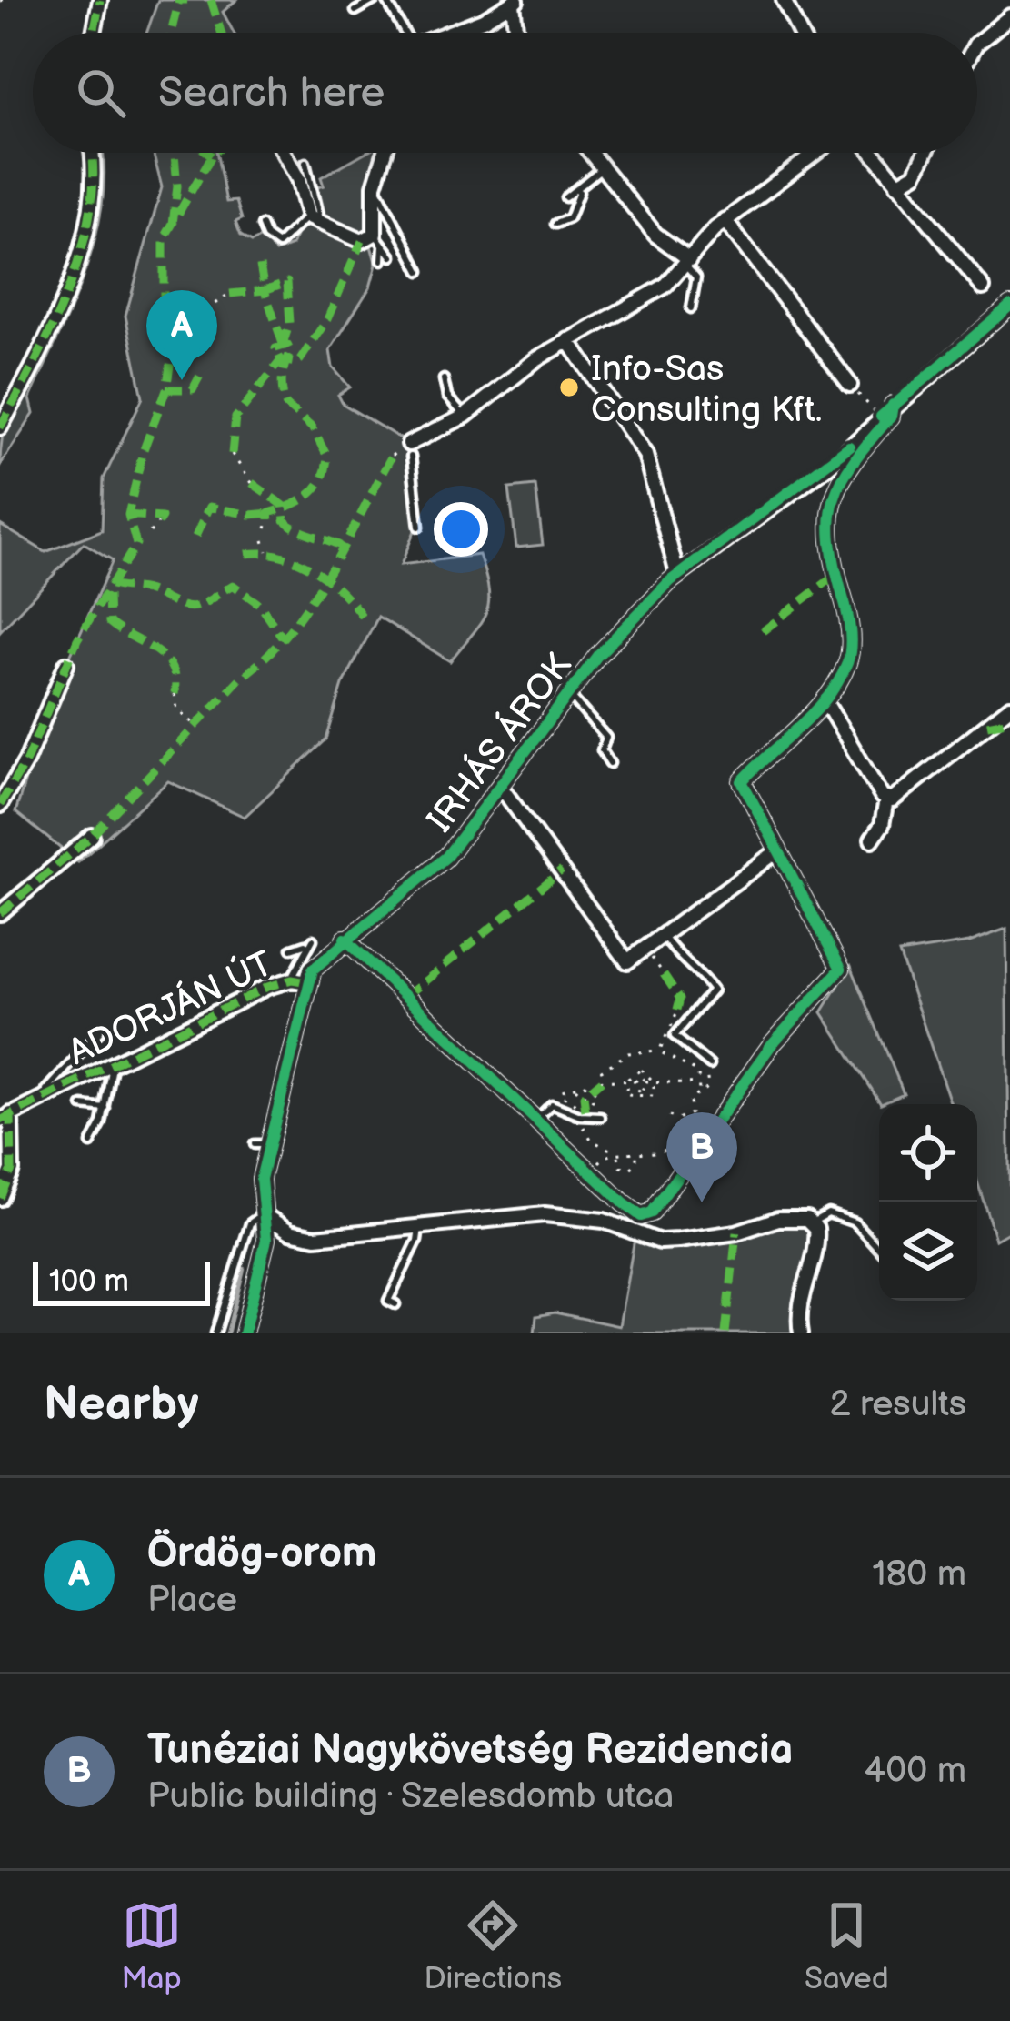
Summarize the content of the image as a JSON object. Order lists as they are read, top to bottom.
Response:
{
  "streets": {
    "street": ["IRHÁS ÁROK", "ADORJÁN ÚT"]
  },
  "crossings": [
    ["IRHÁS ÁROK", "ADORJÁN ÚT"]
  ],
  "places": ["Info-Sas Consulting Kft."],
  "scale_bar": "100 m",
  "page": {
    "search": "Search here",
    "pins": ["A", "B"],
    "scale": "100 m",
    "heading": ["Nearby", "2 results"],
    "list": [
      {
        "mark": "A",
        "name": "Ördög-orom",
        "note": "Place",
        "value": "180 m"
      },
      {
        "mark": "B",
        "name": "Tunéziai Nagykövetség Rezidencia",
        "note": "Public building · Szelesdomb utca",
        "value": "400 m"
      }
    ],
    "nav": ["Map", "Directions", "Saved"]
  }
}
